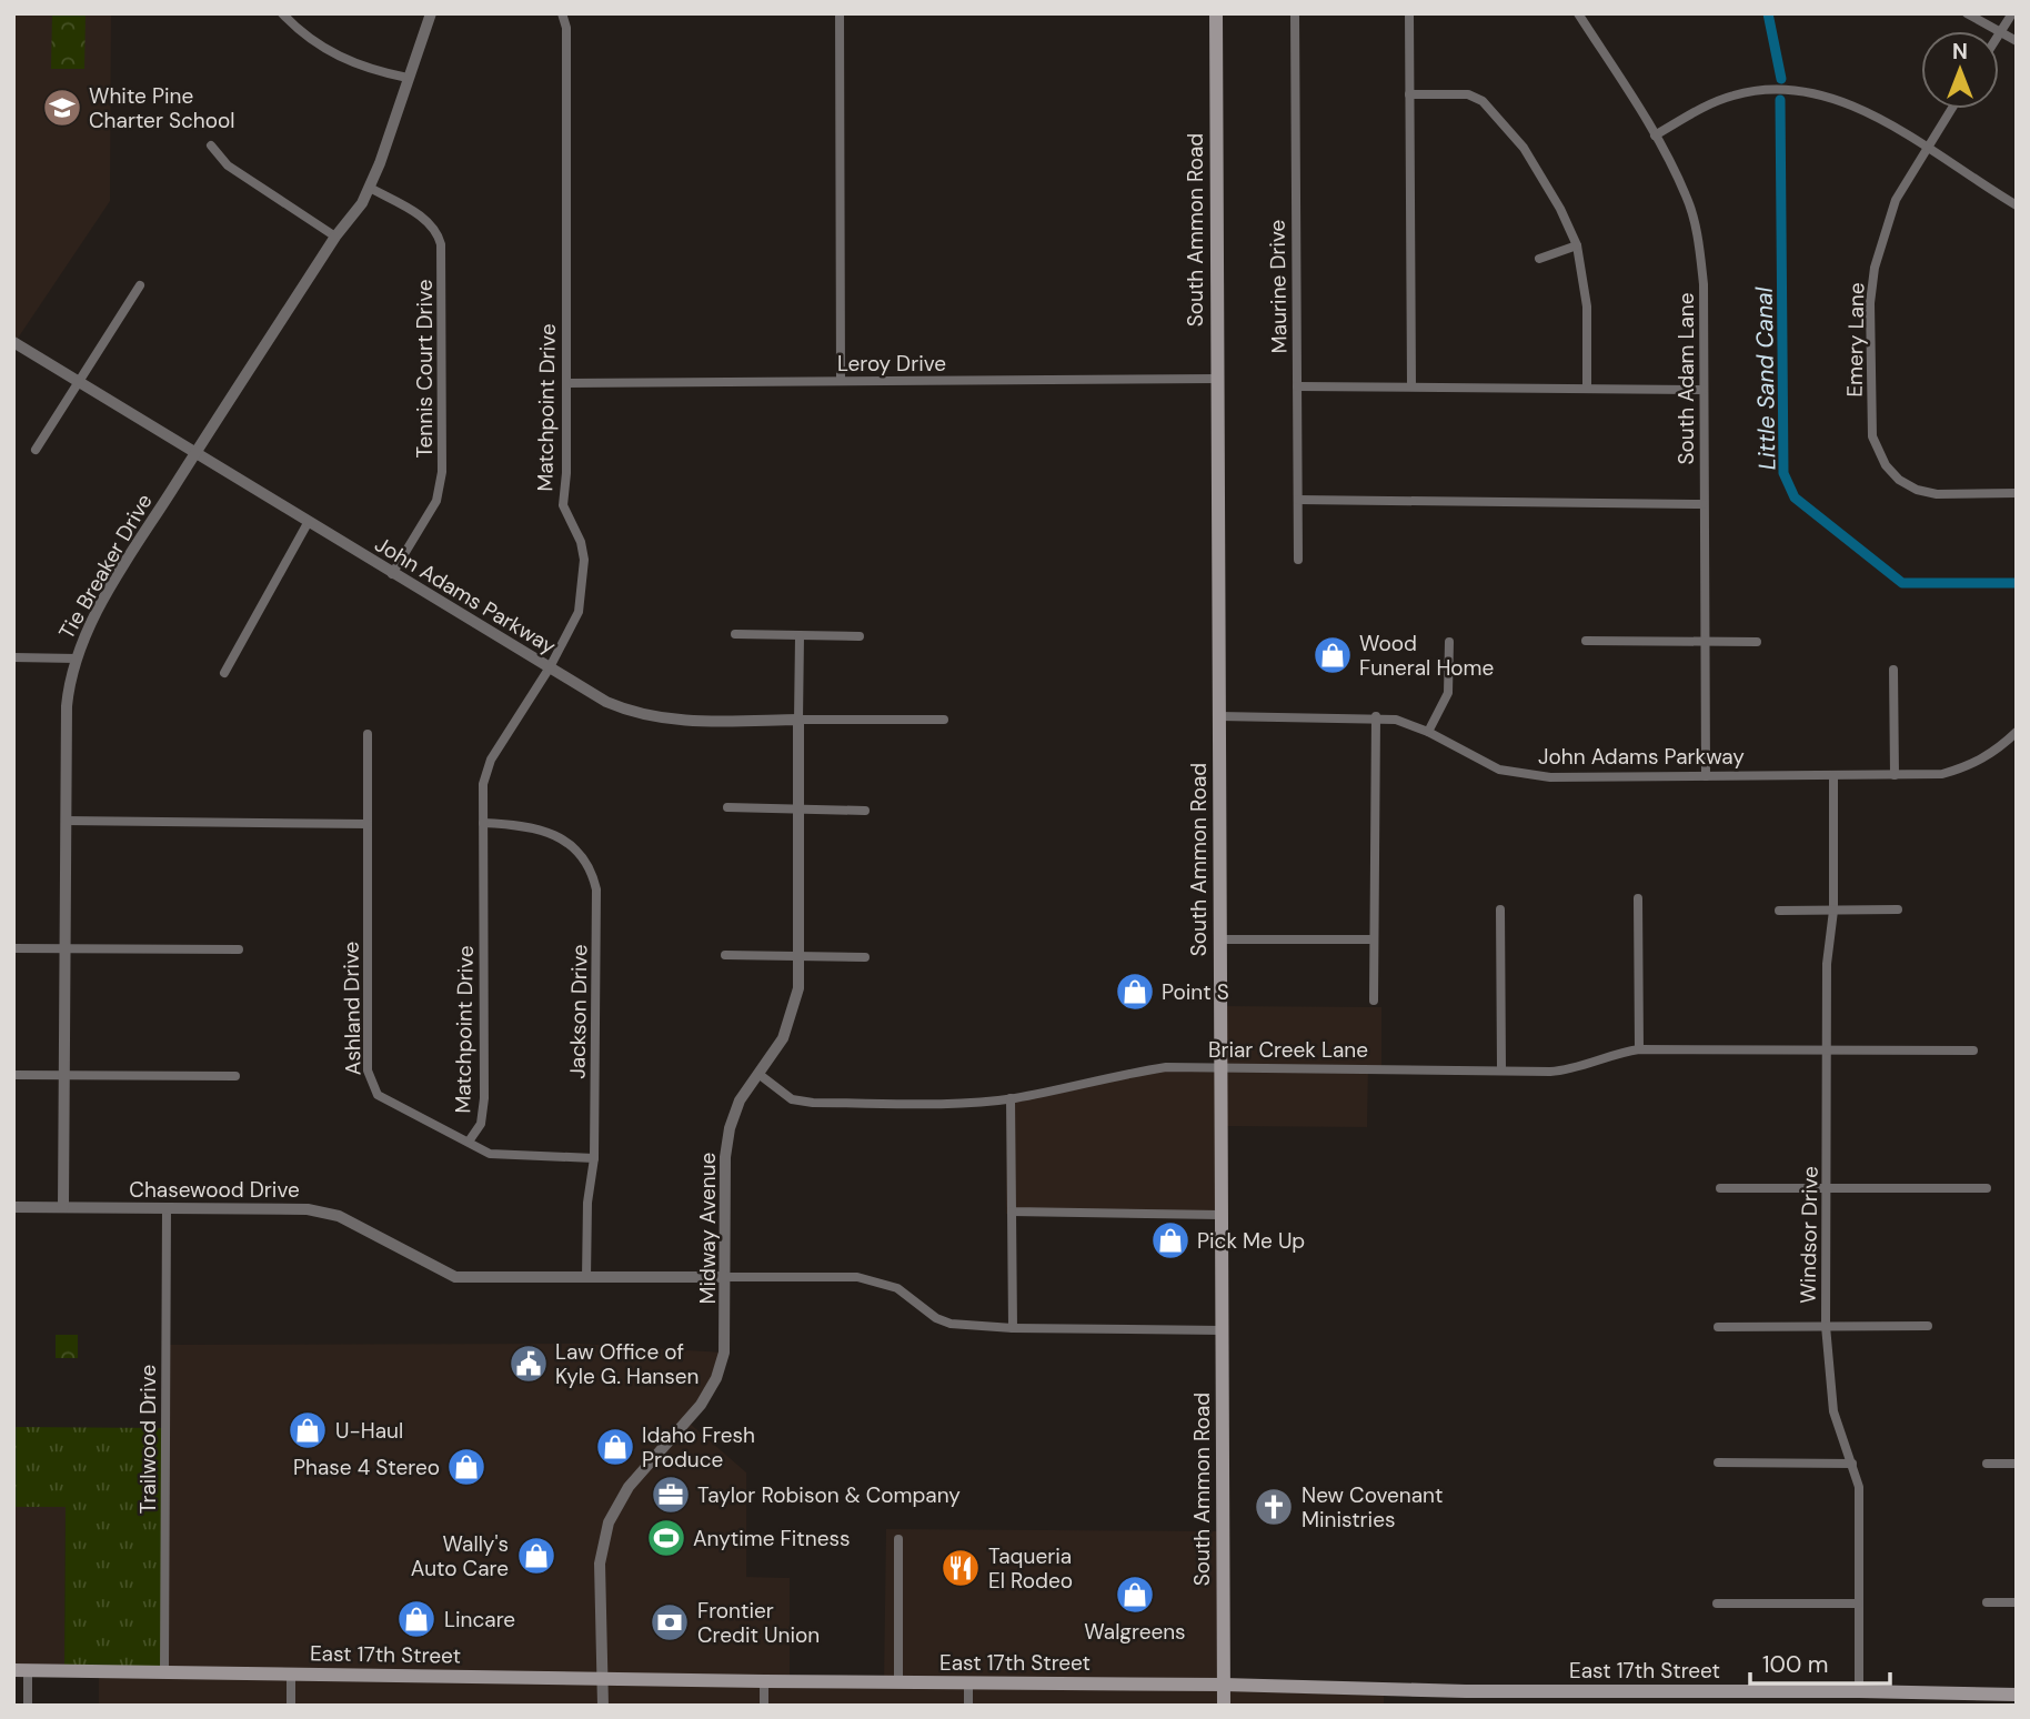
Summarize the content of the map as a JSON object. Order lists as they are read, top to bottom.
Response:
{
  "streets": {
    "main road": ["South Ammon Road", "East 17th Street"],
    "street": [
      "Maurine Drive",
      "Emery Lane",
      "Leroy Drive",
      "Tennis Court Drive",
      "South Adam Lane",
      "Matchpoint Drive",
      "Tie Breaker Drive",
      "John Adams Parkway",
      "Ashland Drive",
      "Jackson Drive",
      "Briar Creek Lane",
      "Chasewood Drive",
      "Midway Avenue",
      "Windsor Drive",
      "Trailwood Drive"
    ]
  },
  "crossings": [
    ["South Ammon Road", "Leroy Drive"],
    ["South Ammon Road", "John Adams Parkway"],
    ["South Ammon Road", "Briar Creek Lane"],
    ["South Ammon Road", "East 17th Street"],
    ["Leroy Drive", "Matchpoint Drive"],
    ["Tennis Court Drive", "Tie Breaker Drive"],
    ["Tennis Court Drive", "John Adams Parkway"],
    ["South Adam Lane", "John Adams Parkway"],
    ["Matchpoint Drive", "John Adams Parkway"],
    ["Matchpoint Drive", "Ashland Drive"],
    ["Matchpoint Drive", "Jackson Drive"],
    ["Tie Breaker Drive", "John Adams Parkway"],
    ["Tie Breaker Drive", "Chasewood Drive"],
    ["John Adams Parkway", "Midway Avenue"],
    ["John Adams Parkway", "Windsor Drive"],
    ["Ashland Drive", "Jackson Drive"],
    ["Jackson Drive", "Chasewood Drive"],
    ["Briar Creek Lane", "Midway Avenue"],
    ["Briar Creek Lane", "Windsor Drive"],
    ["Chasewood Drive", "Midway Avenue"],
    ["Chasewood Drive", "Trailwood Drive"],
    ["Midway Avenue", "East 17th Street"],
    ["Windsor Drive", "East 17th Street"],
    ["Trailwood Drive", "East 17th Street"]
  ],
  "water": ["Little Sand Canal"],
  "places": {
    "school or university": ["White Pine Charter School"],
    "shop": [
      "Wood Funeral Home",
      "Point S",
      "Pick Me Up",
      "U-Haul",
      "Idaho Fresh Produce",
      "Phase 4 Stereo",
      "Wally's Auto Care",
      "Walgreens",
      "Lincare"
    ],
    "public building": ["Law Office of Kyle G. Hansen"],
    "office": ["Taylor Robison & Company"],
    "church": ["New Covenant Ministries"],
    "sports": ["Anytime Fitness"],
    "restaurant": ["Taqueria El Rodeo"],
    "bank": ["Frontier Credit Union"]
  },
  "scale_bar": "100 m",
  "north": "top"
}
